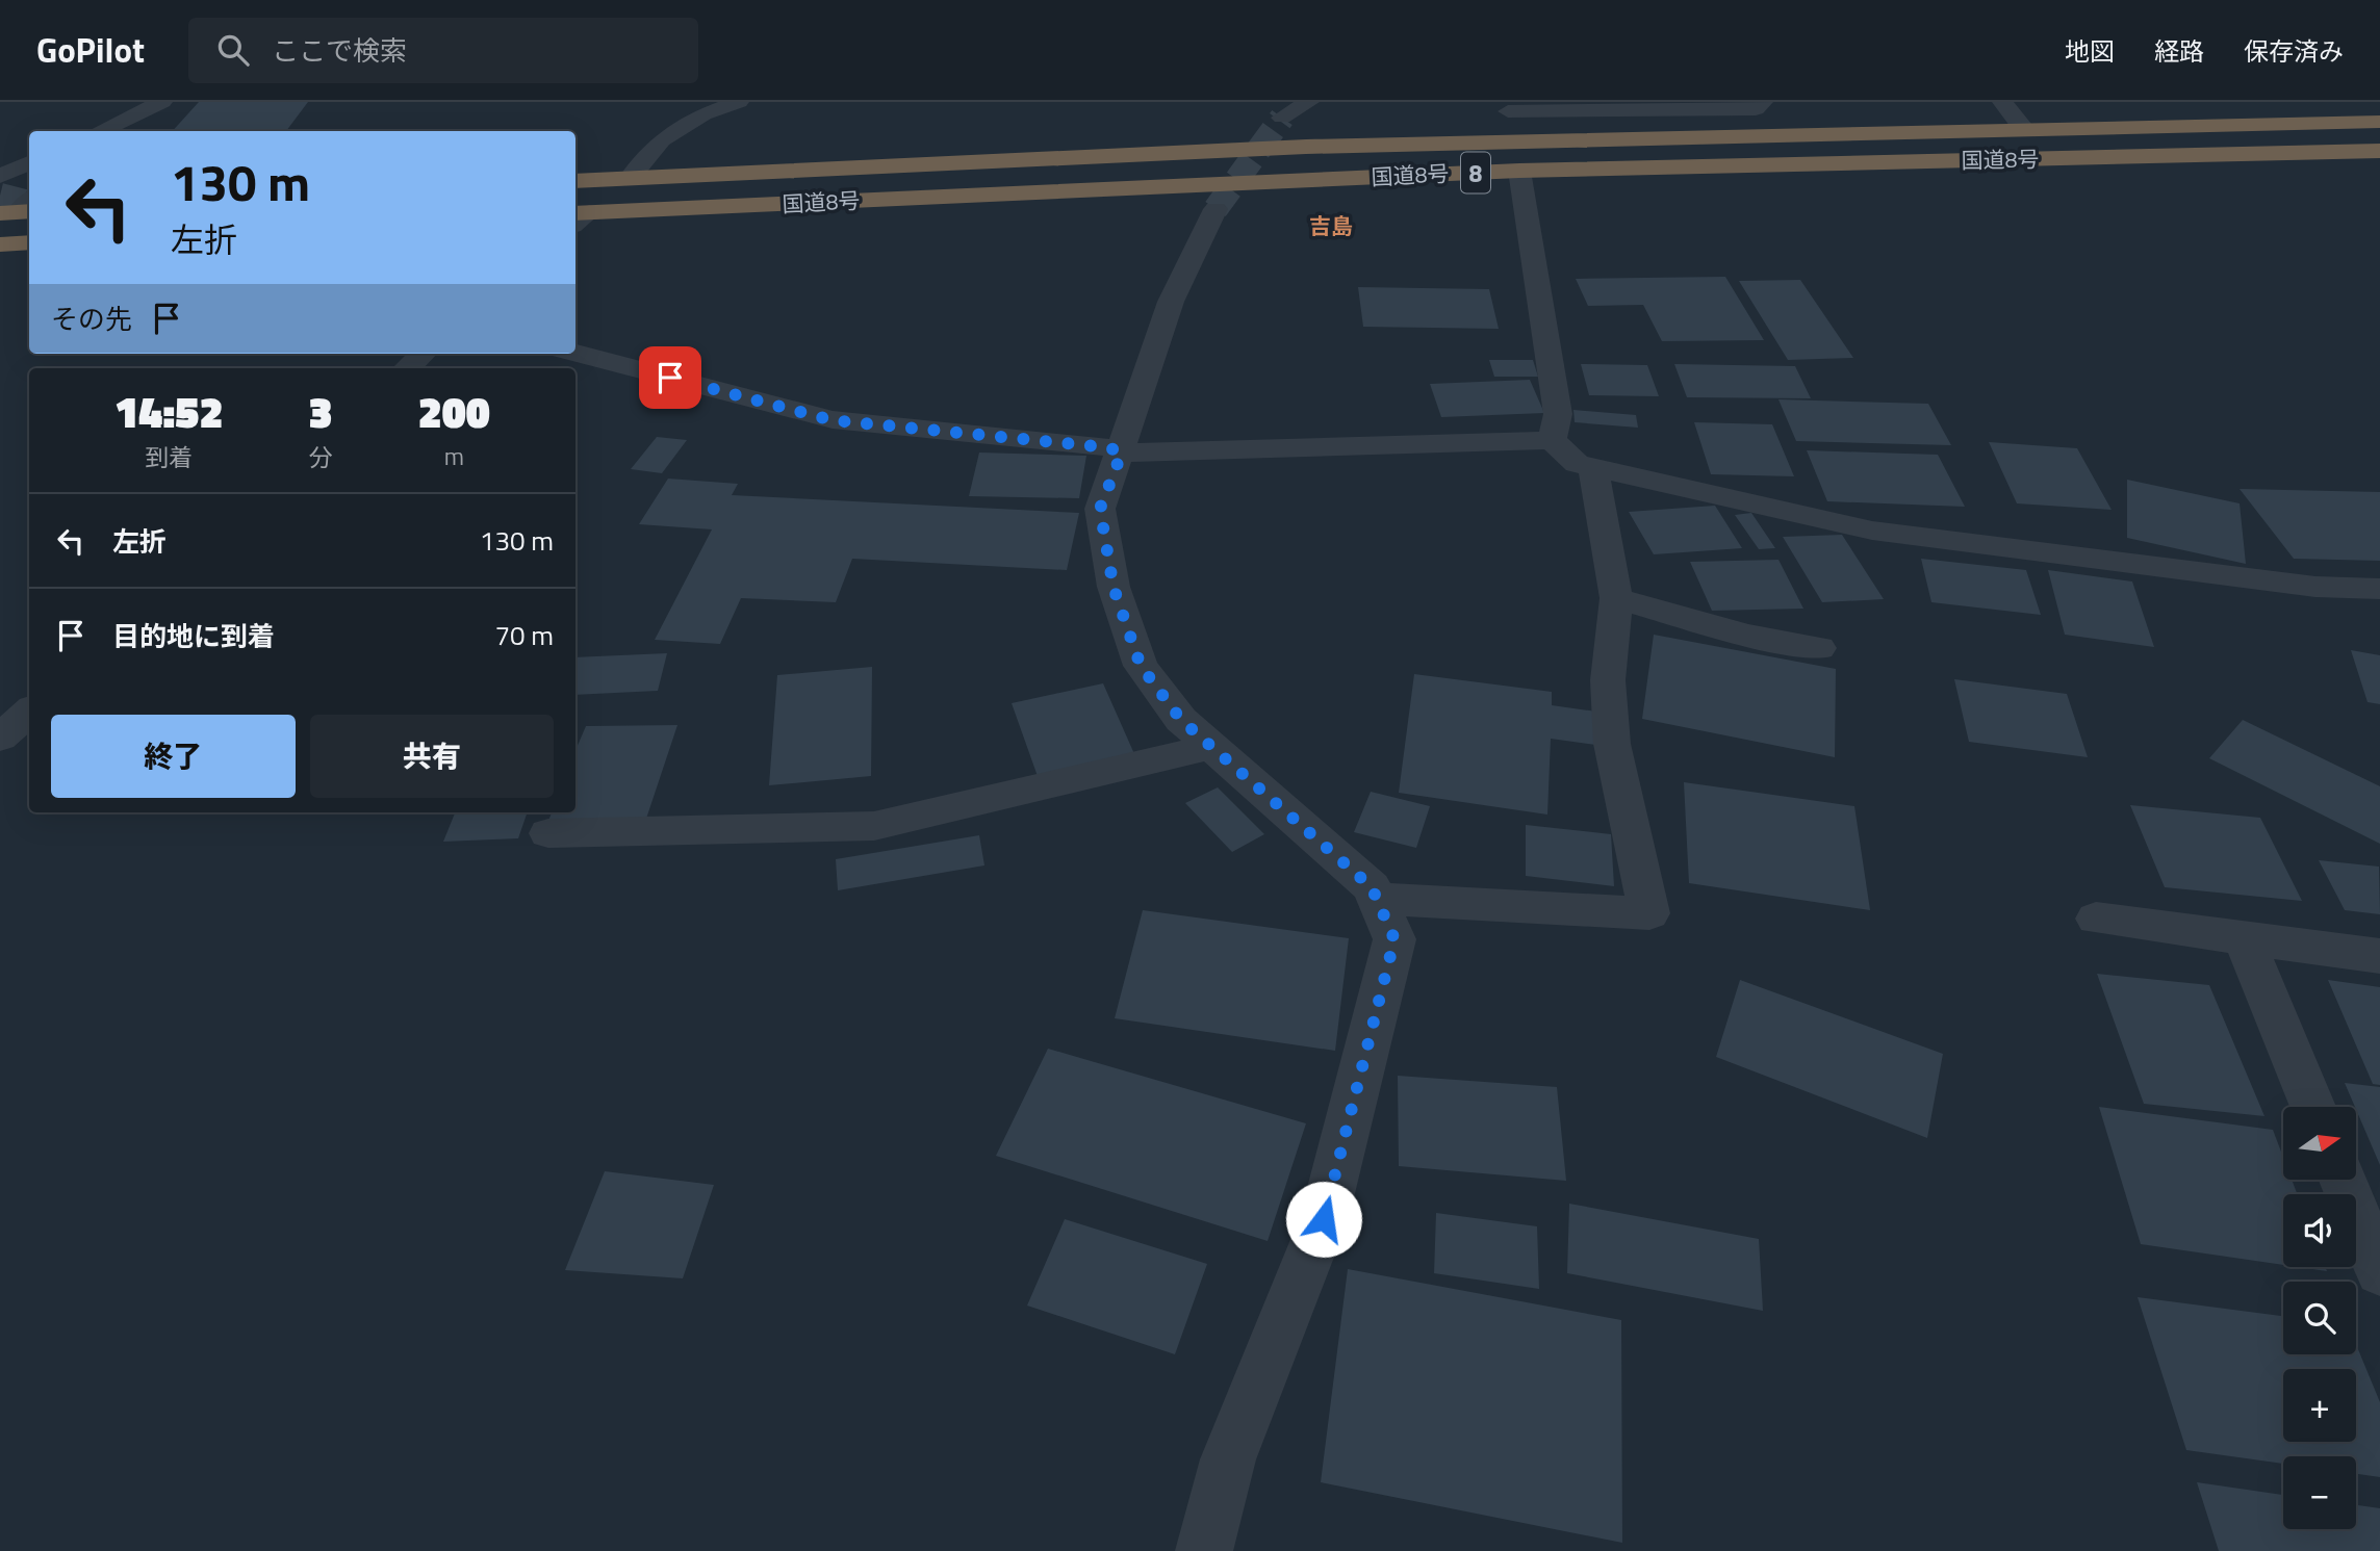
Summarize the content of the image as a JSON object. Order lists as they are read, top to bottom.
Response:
{
  "streets": {
    "highway": ["国道8号", "8"]
  },
  "districts": ["吉島"],
  "north": "right",
  "page": {
    "header": "GoPilot",
    "search": "ここで検索",
    "nav": ["地図", "経路", "保存済み"],
    "turn": ["130 m", "左折"],
    "then": "その先",
    "eta": [
      "14:52",
      "到着",
      "3",
      "分",
      "200",
      "m"
    ],
    "list": [
      {
        "name": "左折",
        "value": "130 m"
      },
      {
        "name": "目的地に到着",
        "value": "70 m"
      }
    ],
    "buttons": ["終了", "共有"],
    "map_buttons": ["+", "−"]
  }
}
